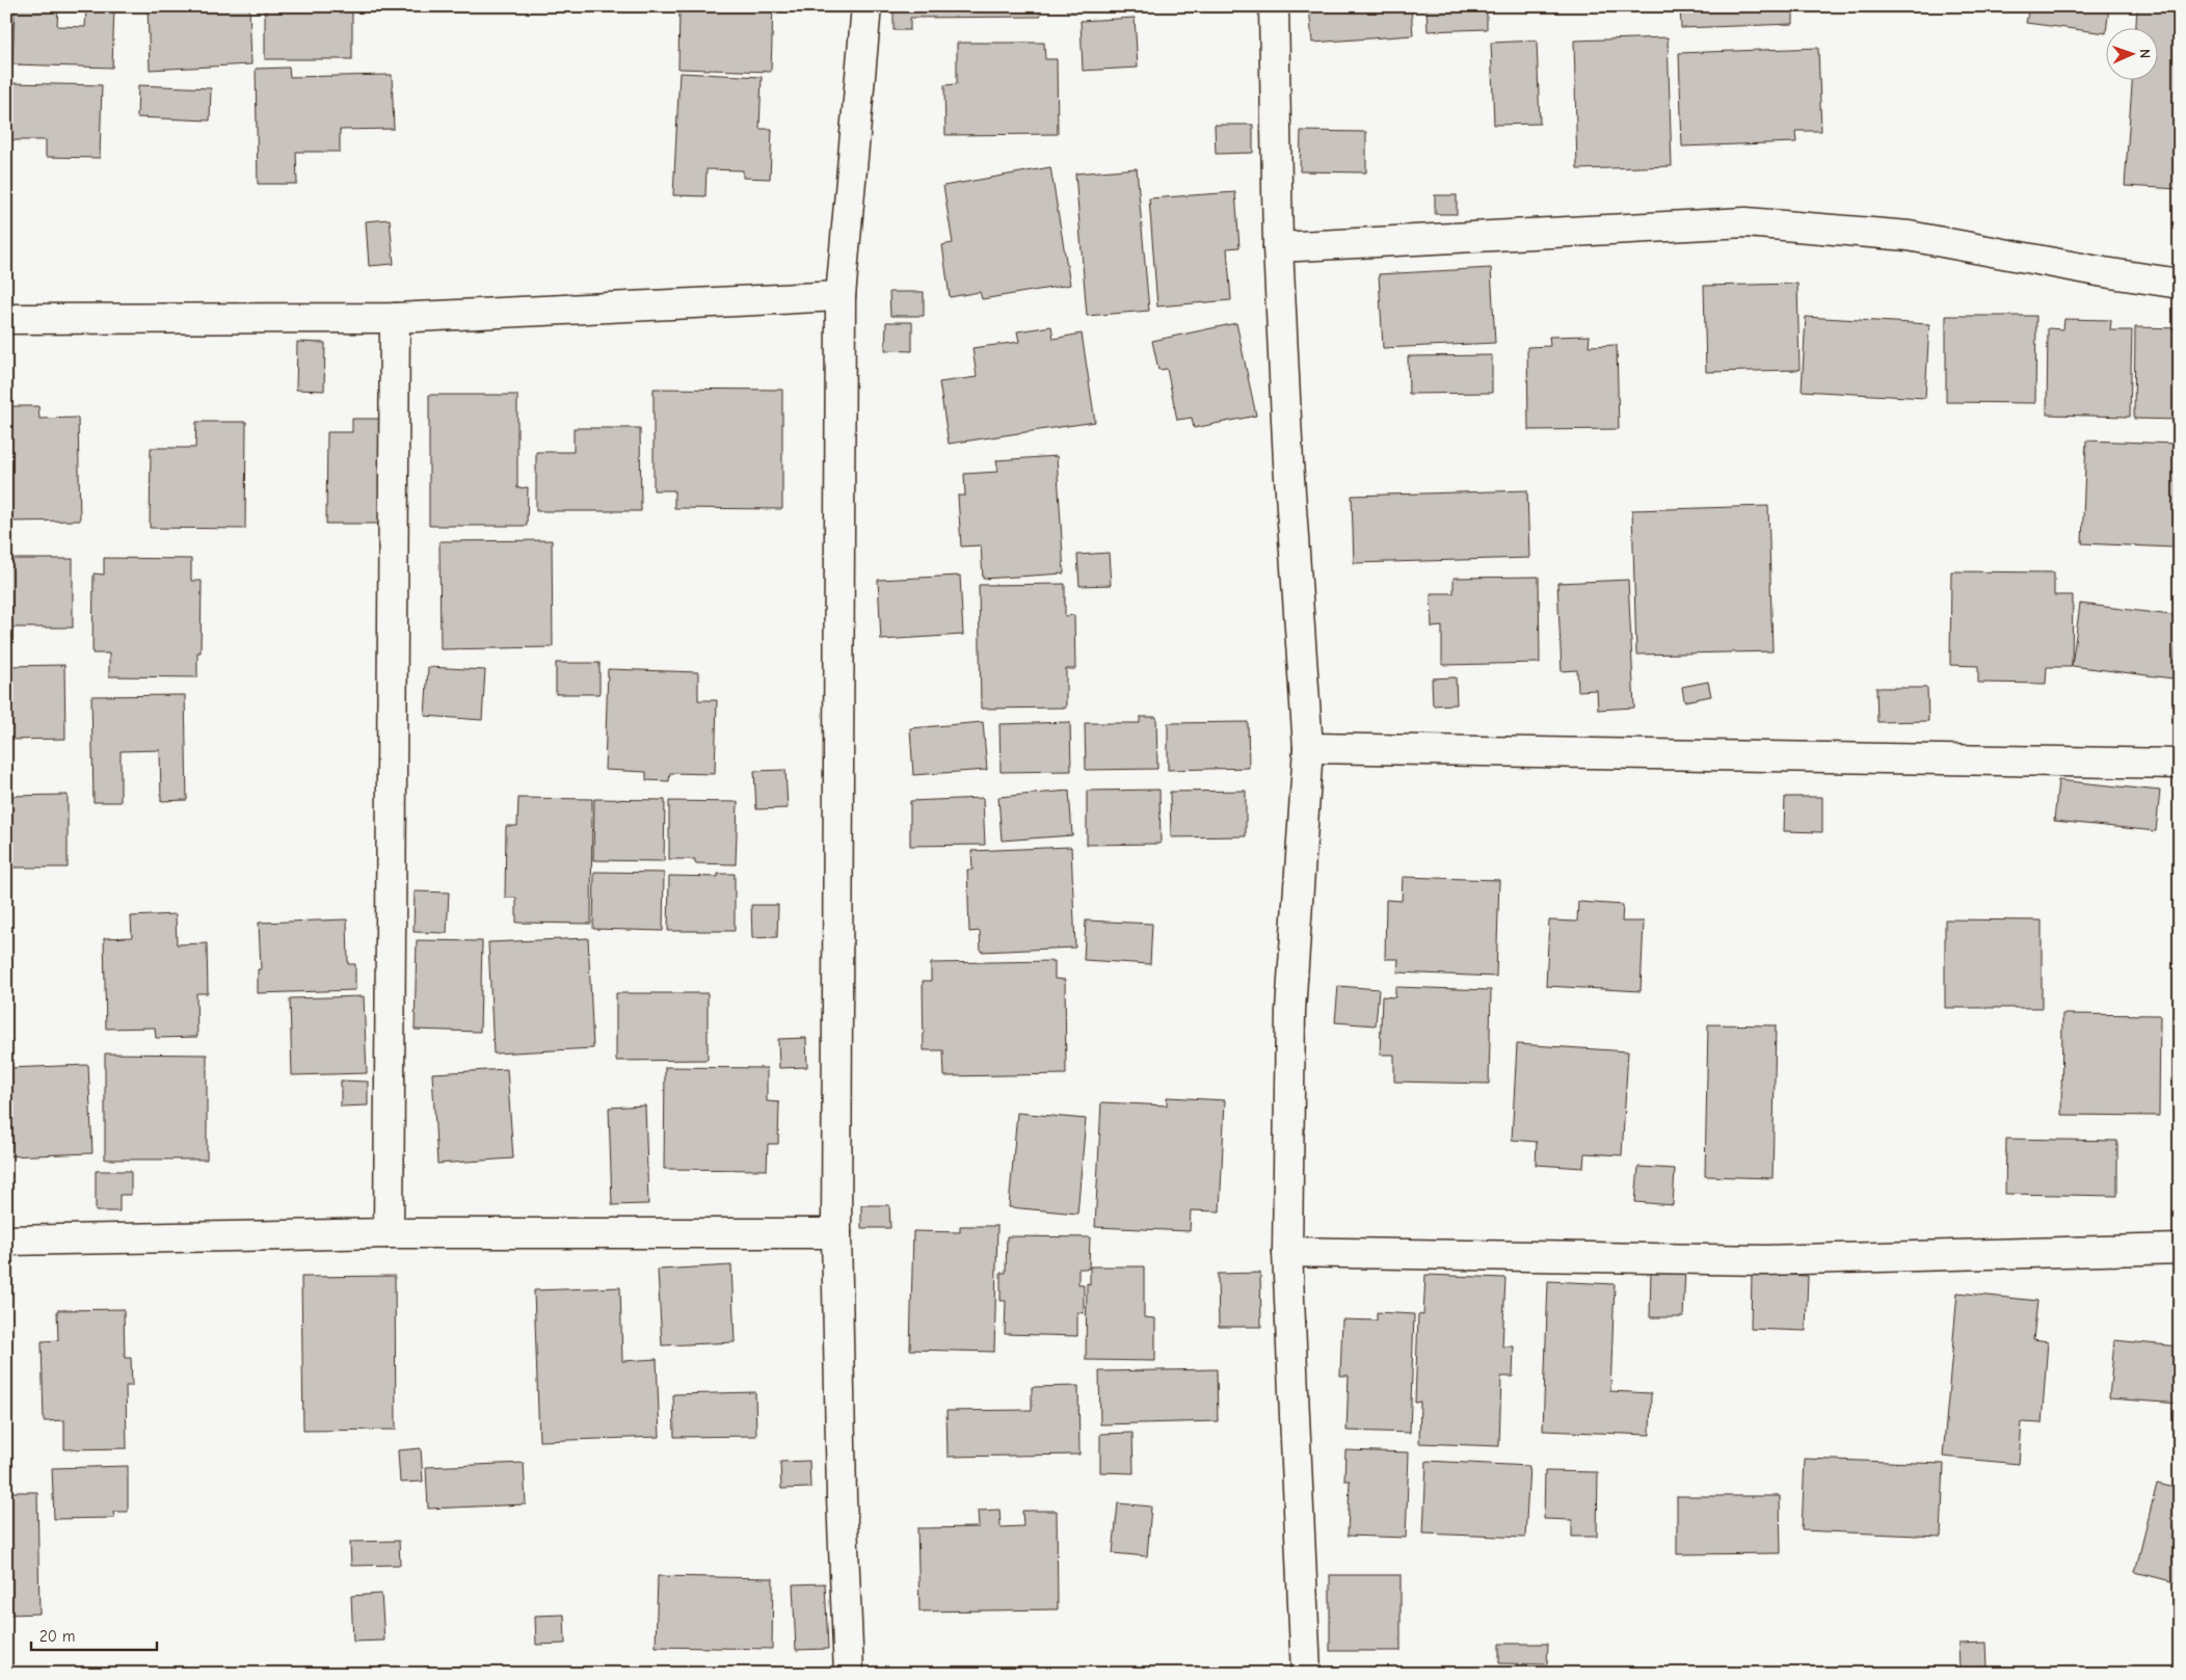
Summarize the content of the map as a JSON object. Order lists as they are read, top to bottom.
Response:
{
  "scale_bar": "20 m",
  "north": "right"
}
